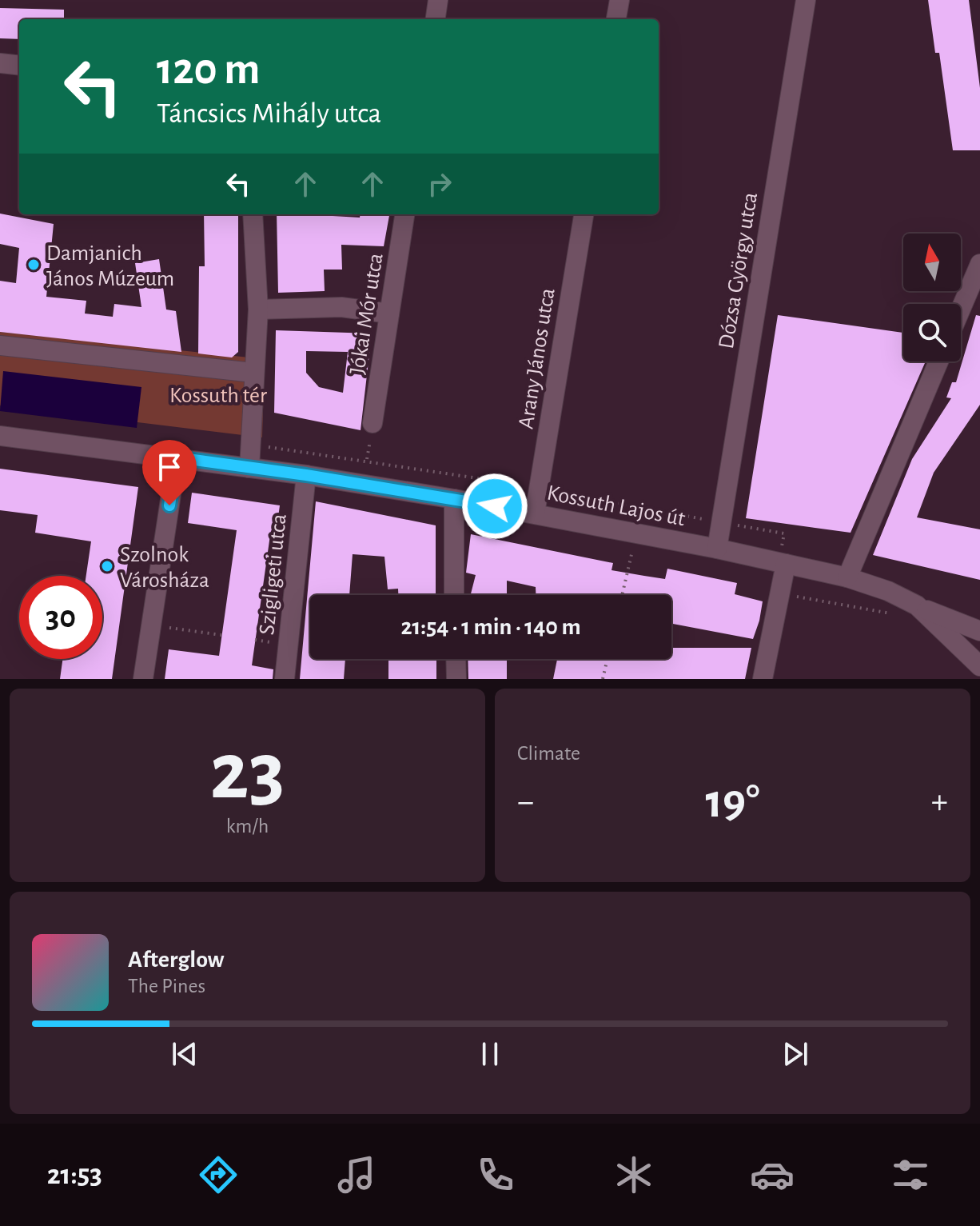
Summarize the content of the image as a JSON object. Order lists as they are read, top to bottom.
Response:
{
  "streets": {
    "street": [
      "Dózsa György utca",
      "Jókai Mór utca",
      "Arany János utca",
      "Kossuth Lajos út",
      "Szigligeti utca"
    ]
  },
  "crossings": [
    ["Dózsa György utca", "Kossuth Lajos út"],
    ["Arany János utca", "Kossuth Lajos út"],
    ["Kossuth Lajos út", "Szigligeti utca"]
  ],
  "parks": ["Kossuth tér"],
  "places": ["Damjanich János Múzeum", "Szolnok Városháza"],
  "north": "top",
  "page": {
    "turn": ["120 m", "Táncsics Mihály utca"],
    "limit": "30",
    "trip": "21:54 · 1 min · 140 m",
    "tile": [
      ["23", "km/h"],
      "Climate"
    ],
    "heat": ["−", "19°", "+"],
    "song": ["Afterglow", "The Pines"],
    "tabs": "21:53"
  }
}
